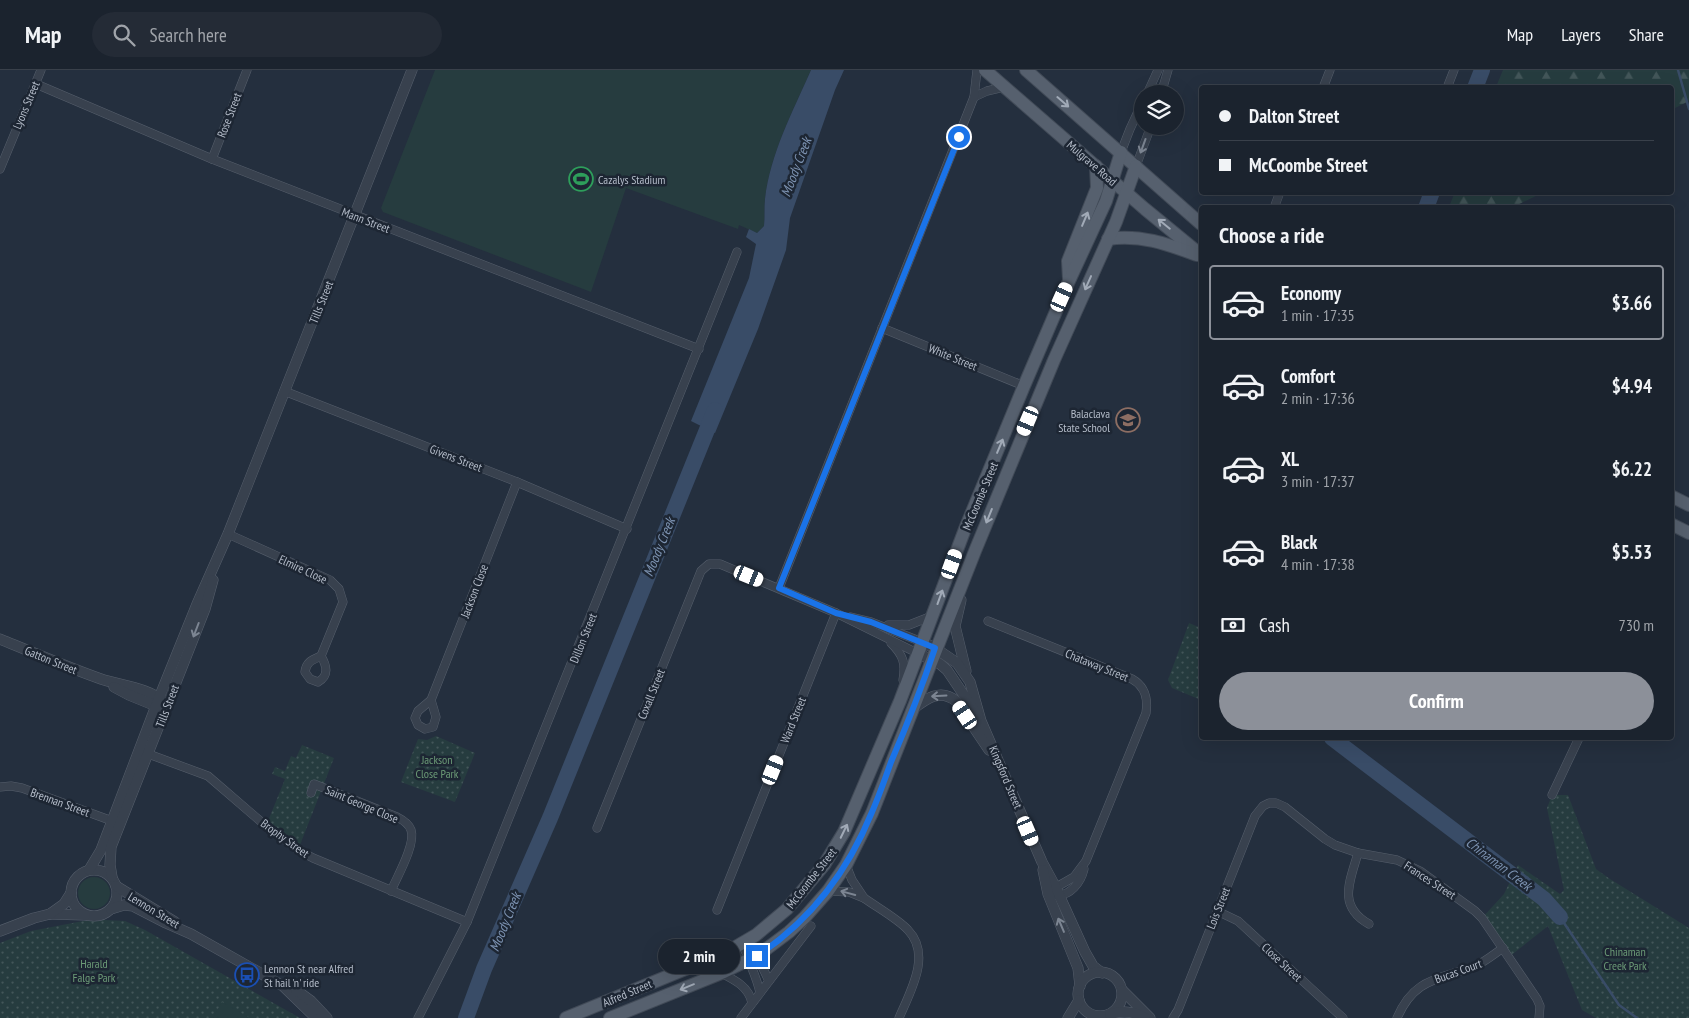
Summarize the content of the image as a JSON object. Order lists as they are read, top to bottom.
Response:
{
  "streets": {
    "main road": ["Mulgrave Road", "McCoombe Street", "Alfred Street"],
    "street": [
      "Lyons Street",
      "Rose Street",
      "Mann Street",
      "Tills Street",
      "White Street",
      "Givens Street",
      "Elmire Close",
      "Jackson Close",
      "Dillon Street",
      "Gatton Street",
      "Chataway Street",
      "Coxall Street",
      "Ward Street",
      "Kingsford Street",
      "Brennan Street",
      "Saint George Close",
      "Brophy Street",
      "Frances Street",
      "Lois Street",
      "Lennon Street",
      "Close Street",
      "Bucas Court"
    ]
  },
  "crossings": [
    ["Lyons Street", "Mann Street"],
    ["Rose Street", "Mann Street"],
    ["Mulgrave Road", "McCoombe Street"],
    ["Mann Street", "Tills Street"],
    ["Mann Street", "Dillon Street"],
    ["Tills Street", "Givens Street"],
    ["Tills Street", "Elmire Close"],
    ["Tills Street", "Gatton Street"],
    ["Tills Street", "Brennan Street"],
    ["Tills Street", "Brophy Street"],
    ["Tills Street", "Lennon Street"],
    ["White Street", "McCoombe Street"],
    ["Givens Street", "Jackson Close"],
    ["Givens Street", "Dillon Street"],
    ["McCoombe Street", "Kingsford Street"],
    ["McCoombe Street", "Alfred Street"],
    ["Dillon Street", "Brophy Street"],
    ["Chataway Street", "Kingsford Street"],
    ["Saint George Close", "Brophy Street"],
    ["Frances Street", "Lois Street"],
    ["Frances Street", "Bucas Court"],
    ["Lois Street", "Close Street"]
  ],
  "water": ["Moody Creek", "Chinaman Creek"],
  "parks": ["Jackson Close Park", "Chinaman Creek Park", "Harald Falge Park"],
  "places": {
    "sports": ["Cazalys Stadium"],
    "school or university": ["Balaclava State School"],
    "bus stop": ["Lennon St near Alfred St hail 'n' ride"]
  },
  "page": {
    "header": "Map",
    "search": "Search here",
    "nav": ["Map", "Layers", "Share"],
    "banner": ["Dalton Street", "McCoombe Street"],
    "heading": "Choose a ride",
    "list": [
      {
        "name": "Economy",
        "note": "1 min · 17:35",
        "value": "$3.66"
      },
      {
        "name": "Comfort",
        "note": "2 min · 17:36",
        "value": "$4.94"
      },
      {
        "name": "XL",
        "note": "3 min · 17:37",
        "value": "$6.22"
      },
      {
        "name": "Black",
        "note": "4 min · 17:38",
        "value": "$5.53"
      }
    ],
    "pay": ["Cash", "730 m"],
    "buttons": "Confirm",
    "bubble": "2 min"
  }
}
